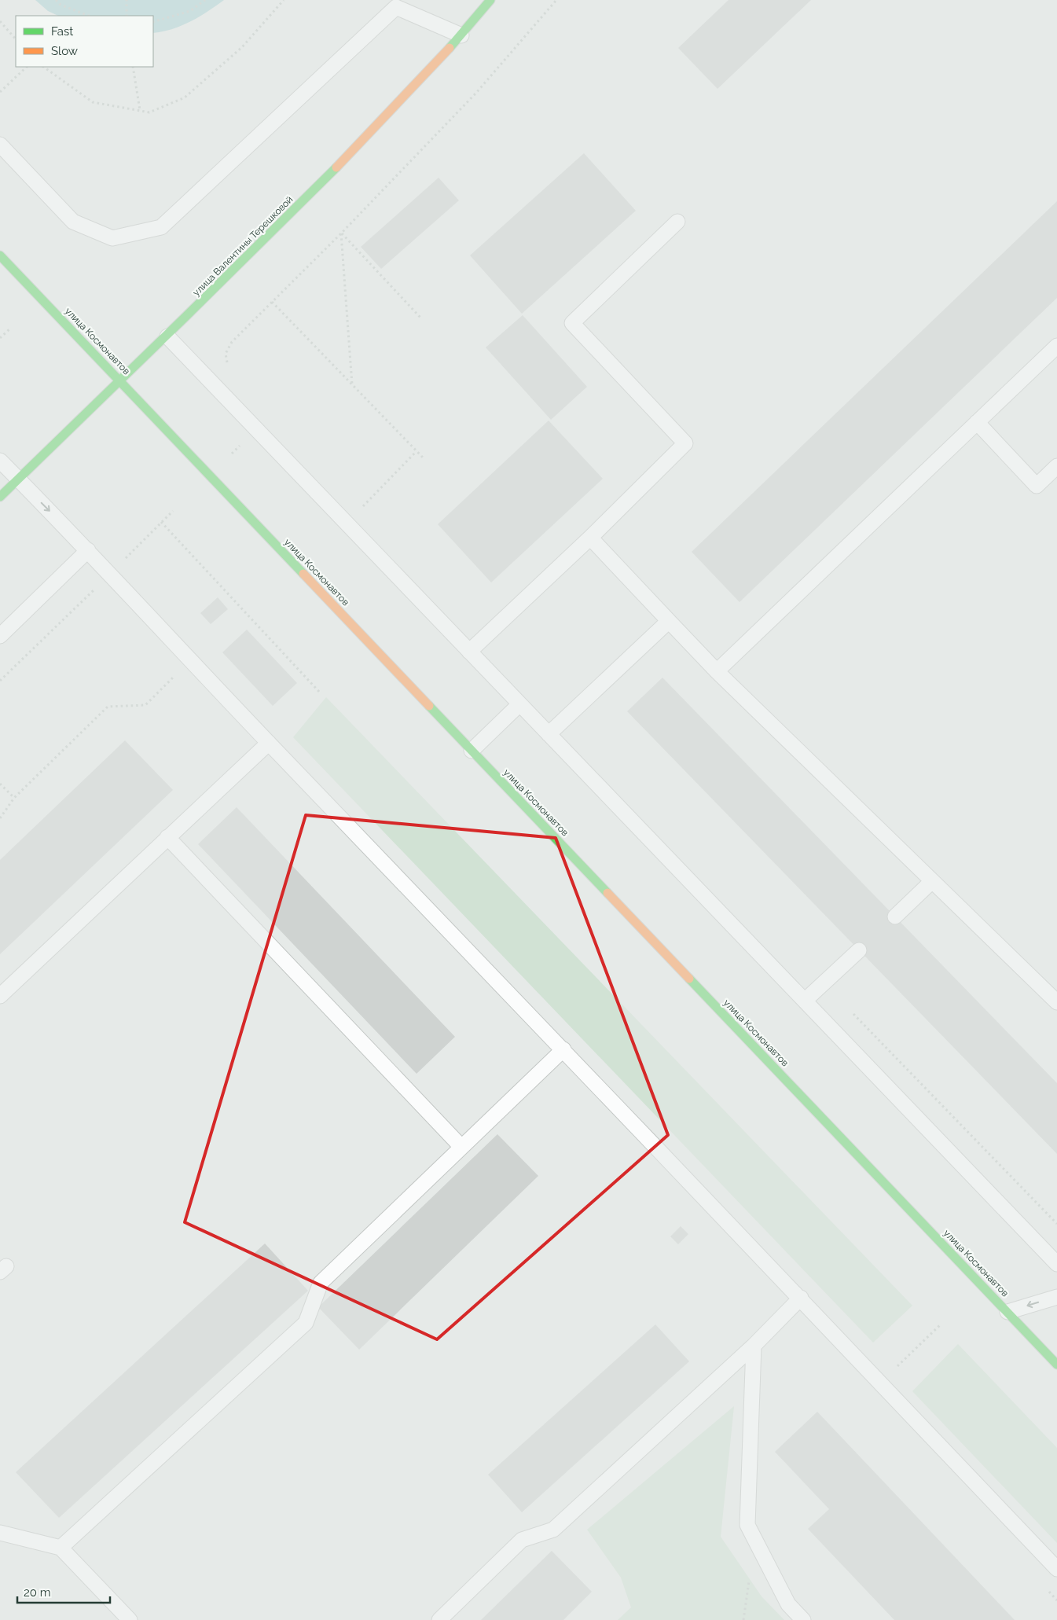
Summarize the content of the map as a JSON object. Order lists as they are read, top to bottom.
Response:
{
  "streets": {
    "main road": ["улица Валентины Терешковой", "улица Космонавтов"]
  },
  "crossings": [
    ["улица Валентины Терешковой", "улица Космонавтов"]
  ],
  "legend": ["Fast", "Slow"],
  "scale_bar": "20 m"
}
